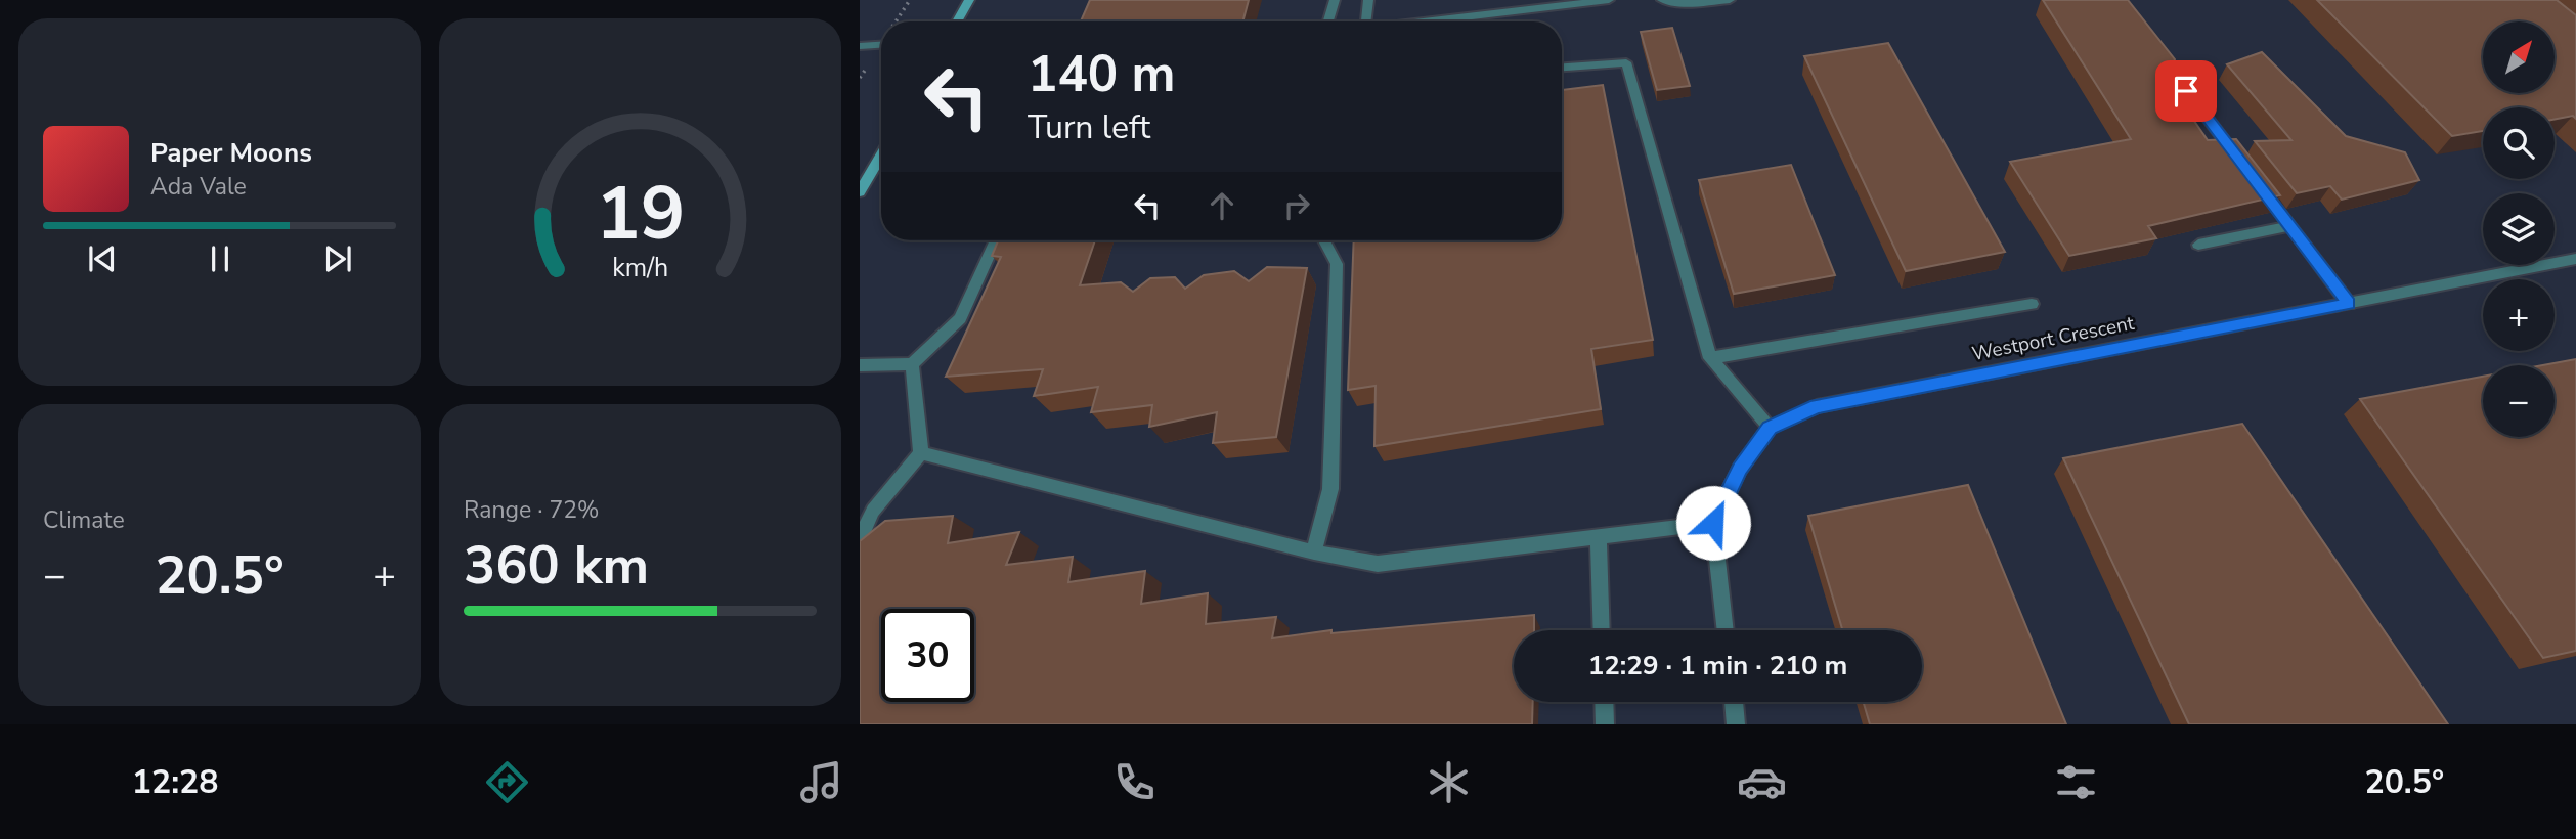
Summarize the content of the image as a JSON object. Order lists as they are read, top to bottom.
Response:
{
  "streets": {
    "street": ["Westport Crescent"]
  },
  "north": "top right",
  "page": {
    "map_buttons": ["+", "−"],
    "turn": ["140 m", "Turn left"],
    "song": ["Paper Moons", "Ada Vale"],
    "tile": [
      "Climate",
      ["Range · 72%", "360 km"]
    ],
    "heat": ["−", "20.5°", "+"],
    "limit": "30",
    "trip": "12:29 · 1 min · 210 m",
    "tabs": ["12:28", "20.5°"],
    "gauge": ["19", "km/h"]
  }
}
